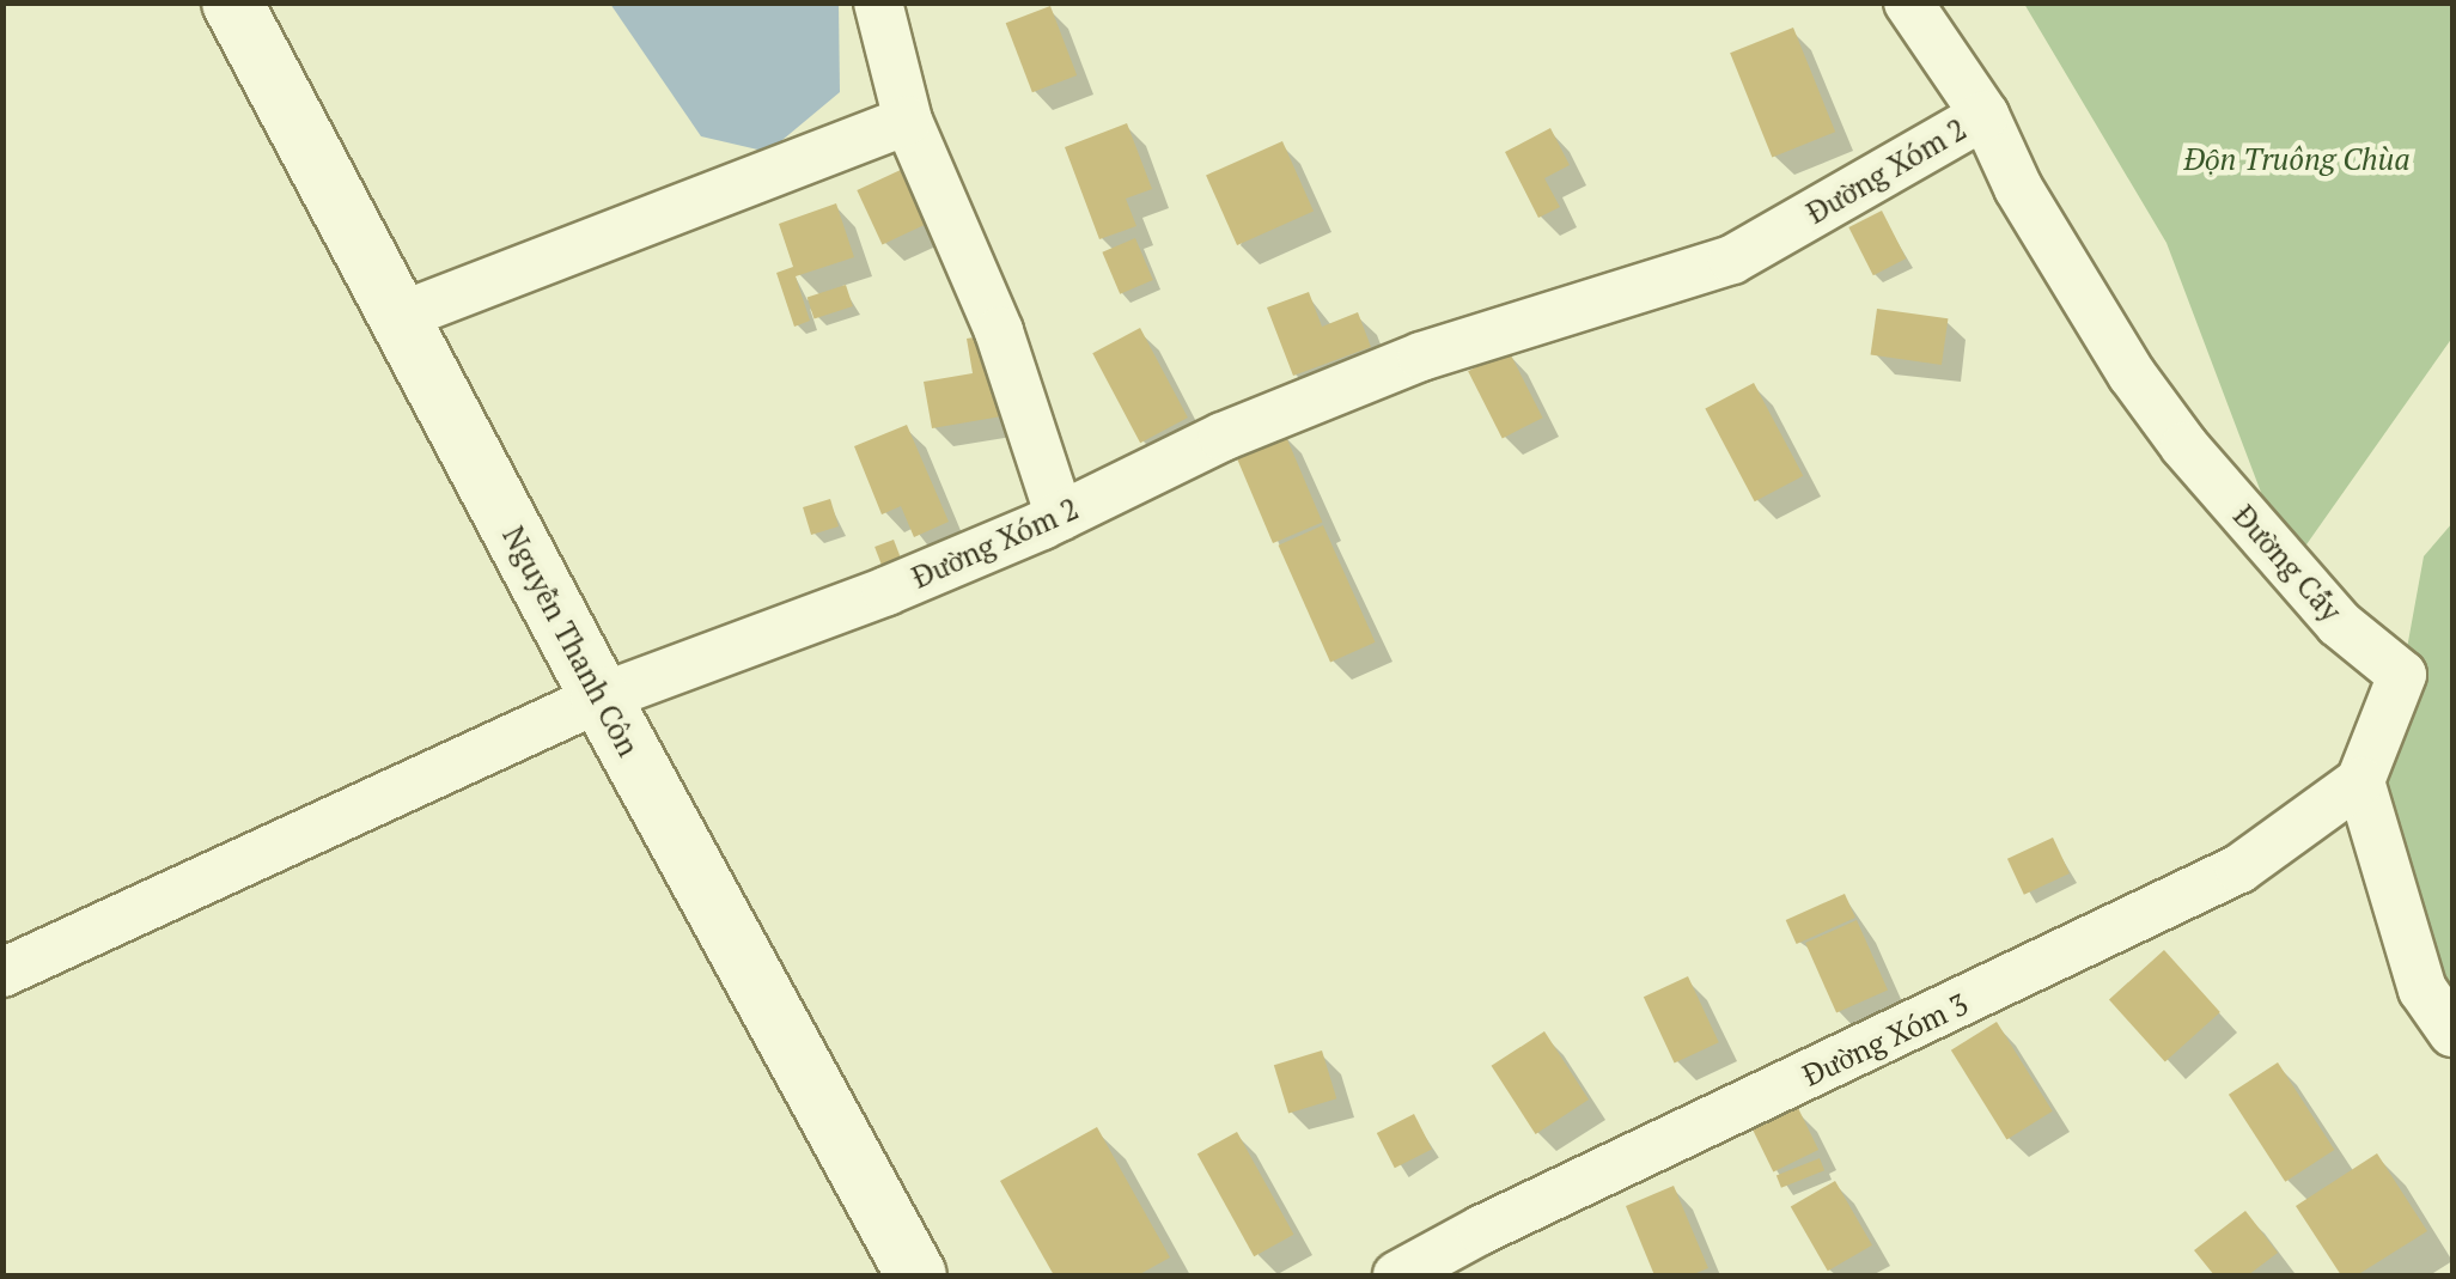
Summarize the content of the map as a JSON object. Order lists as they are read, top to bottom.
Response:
{
  "streets": {
    "street": [
      "Đường Xóm 2",
      "Đường Cấy",
      "Nguyễn Thanh Côn",
      "Đường Xóm 3"
    ]
  },
  "crossings": [
    ["Đường Xóm 2", "Đường Cấy"],
    ["Đường Xóm 2", "Nguyễn Thanh Côn"],
    ["Đường Cấy", "Đường Xóm 3"]
  ],
  "parks": ["Độn Truông Chùa"]
}
